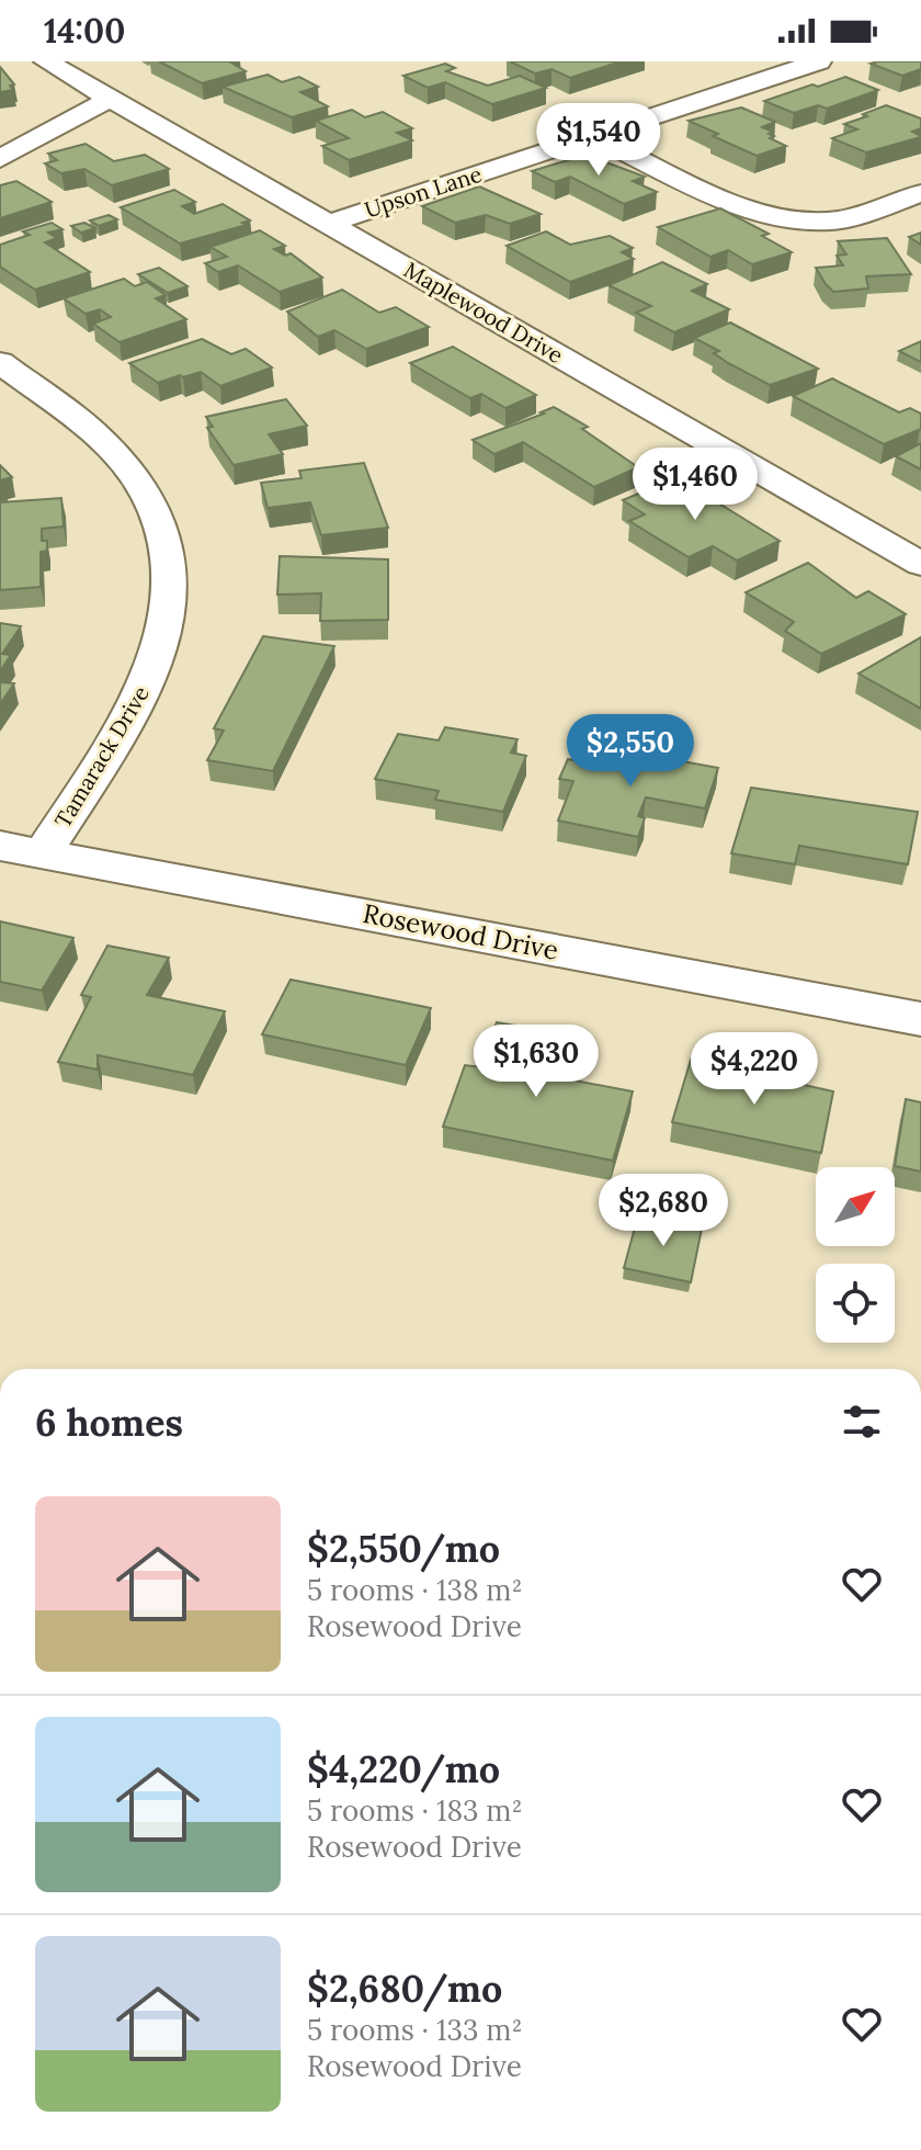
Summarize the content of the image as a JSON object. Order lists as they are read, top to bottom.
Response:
{
  "streets": {
    "street": [
      "Upson Lane",
      "Maplewood Drive",
      "Tamarack Drive",
      "Rosewood Drive"
    ]
  },
  "crossings": [
    ["Upson Lane", "Maplewood Drive"],
    ["Tamarack Drive", "Rosewood Drive"]
  ],
  "north": "top right",
  "page": {
    "status": "14:00",
    "price": [
      "$1,540",
      "$1,460",
      "$2,550",
      "$1,630",
      "$4,220",
      "$2,680"
    ],
    "heading": "6 homes",
    "list": [
      {
        "name": "$2,550/mo",
        "note": "5 rooms · 138 m² · Rosewood Drive"
      },
      {
        "name": "$4,220/mo",
        "note": "5 rooms · 183 m² · Rosewood Drive"
      },
      {
        "name": "$2,680/mo",
        "note": "5 rooms · 133 m² · Rosewood Drive"
      }
    ]
  }
}
